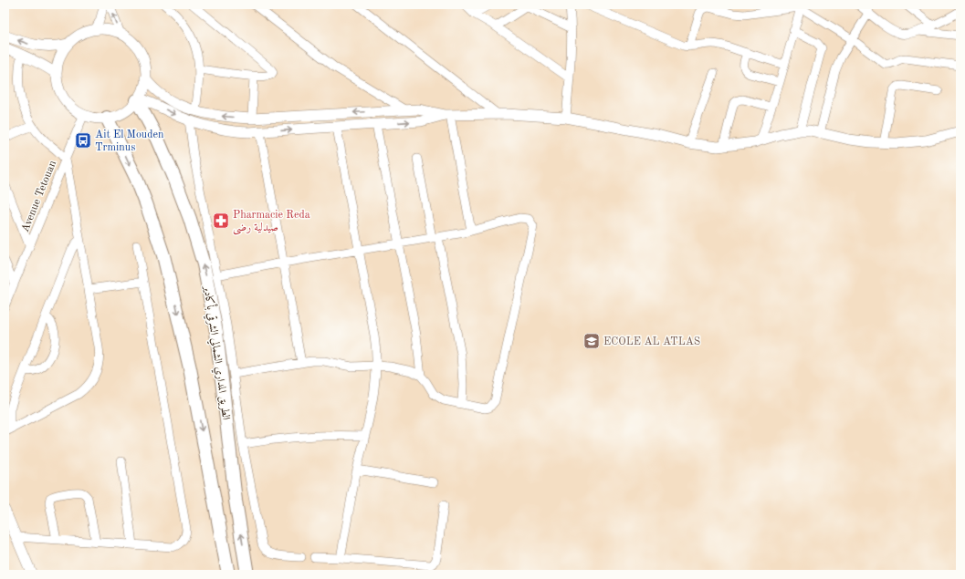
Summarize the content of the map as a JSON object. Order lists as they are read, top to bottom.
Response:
{
  "streets": {
    "highway": ["الطريق المداري الشمالي الشرقي بأكادير"],
    "street": ["Avenue Tetouan"]
  },
  "crossings": [
    ["Avenue Tetouan", "الطريق المداري الشمالي الشرقي بأكادير"]
  ],
  "places": {
    "bus stop": ["Ait El Mouden Trminus"],
    "pharmacy": ["Pharmacie Reda صيدلية رضى"],
    "school or university": ["ECOLE AL ATLAS"]
  }
}
